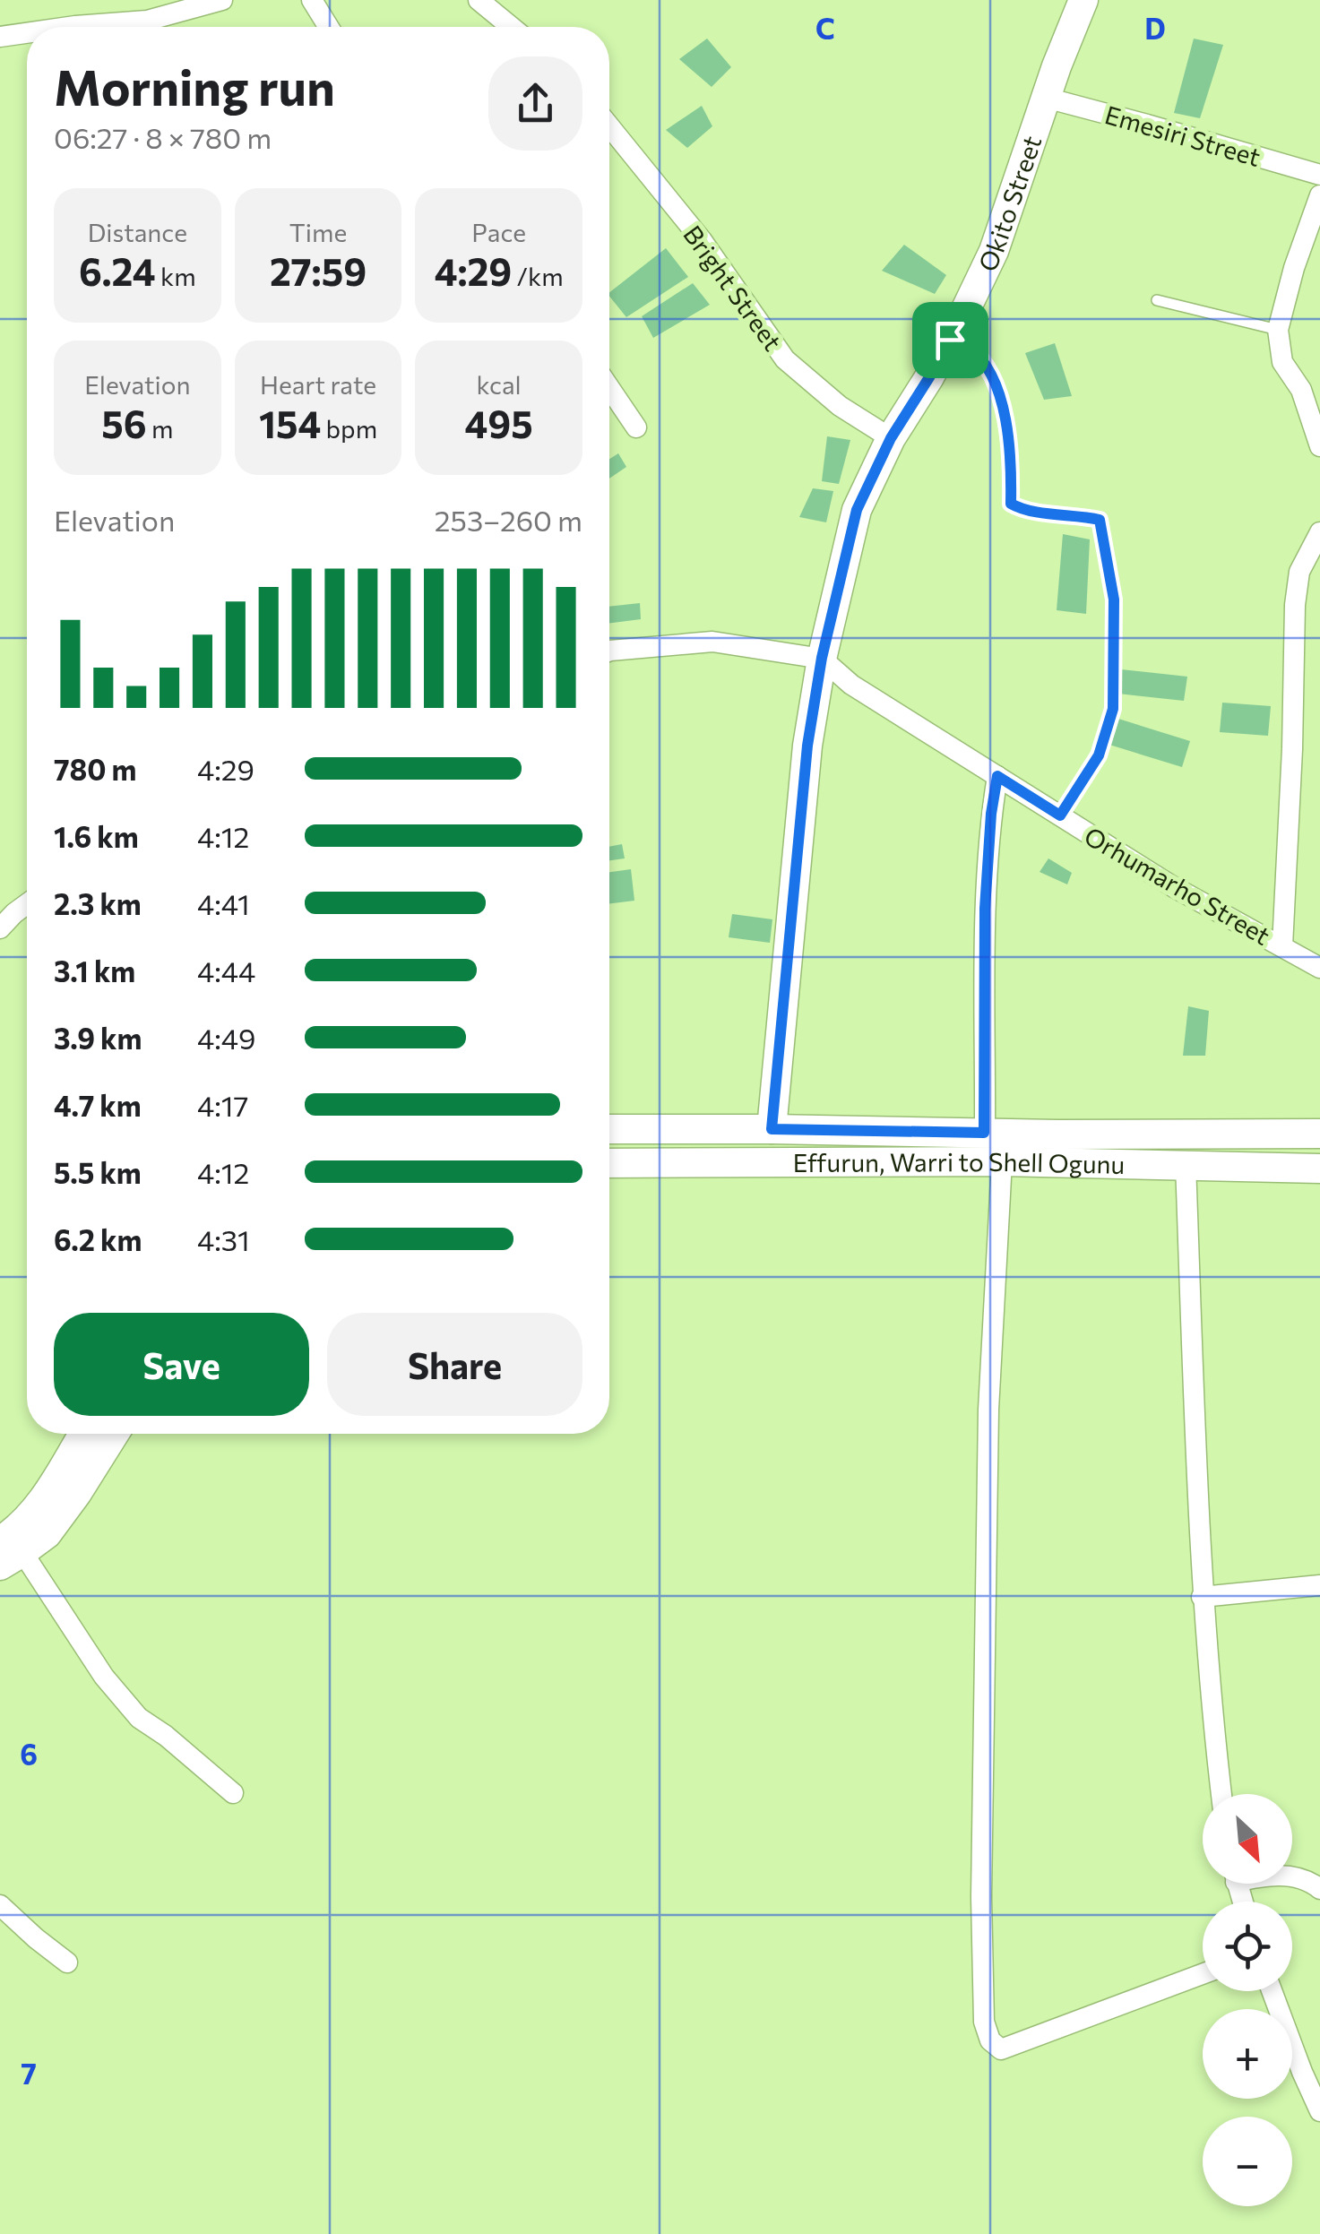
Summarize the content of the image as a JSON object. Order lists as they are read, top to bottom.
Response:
{
  "streets": {
    "main road": ["Okito Street", "Effurun, Warri to Shell Ogunu"],
    "street": ["Emesiri Street", "Bright Street", "Orhumarho Street"]
  },
  "crossings": [
    ["Emesiri Street", "Okito Street"],
    ["Okito Street", "Bright Street"],
    ["Okito Street", "Orhumarho Street"]
  ],
  "north": "bottom right",
  "page": {
    "heading": ["Morning run", "06:27 · 8 × 780 m"],
    "stats": [
      ["Distance", "6.24 km"],
      ["Time", "27:59"],
      ["Pace", "4:29 /km"],
      ["Elevation", "56 m"],
      ["Heart rate", "154 bpm"],
      ["kcal", "495"]
    ],
    "chart": ["Elevation", "253–260 m"],
    "list": [
      {
        "name": "780 m",
        "note": "4:29"
      },
      {
        "name": "1.6 km",
        "note": "4:12"
      },
      {
        "name": "2.3 km",
        "note": "4:41"
      },
      {
        "name": "3.1 km",
        "note": "4:44"
      },
      {
        "name": "3.9 km",
        "note": "4:49"
      },
      {
        "name": "4.7 km",
        "note": "4:17"
      },
      {
        "name": "5.5 km",
        "note": "4:12"
      },
      {
        "name": "6.2 km",
        "note": "4:31"
      }
    ],
    "buttons": ["Save", "Share"],
    "map_buttons": ["+", "−"]
  },
  "grid": {
    "columns": ["C", "D"],
    "rows": ["6", "7"]
  }
}
